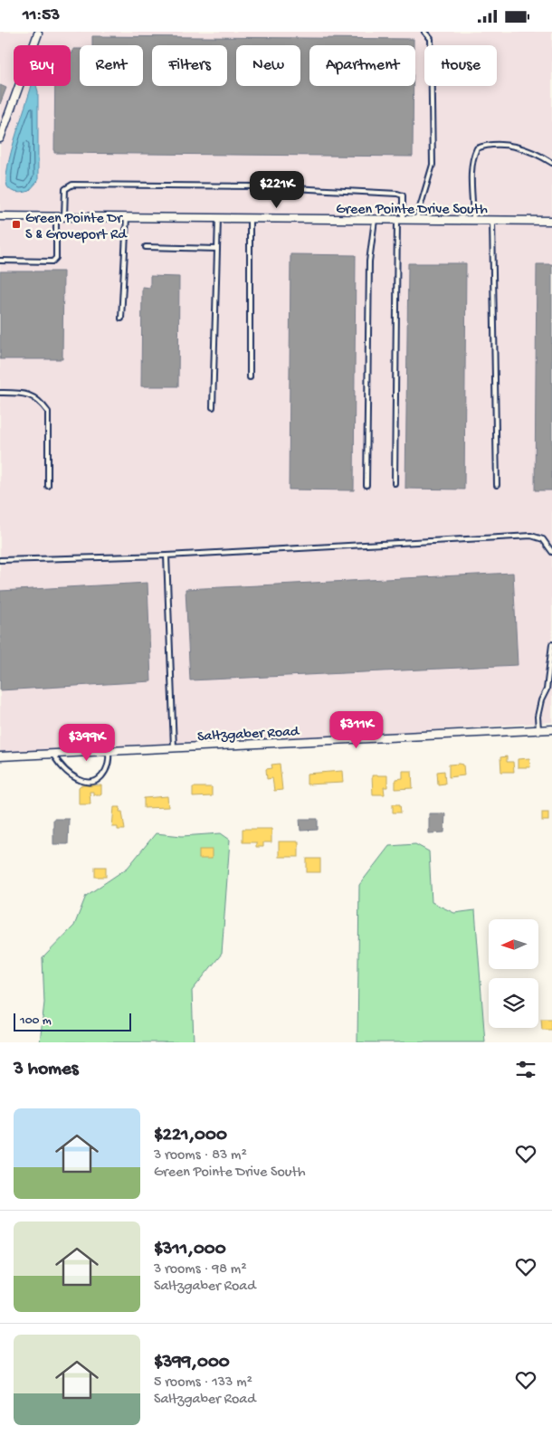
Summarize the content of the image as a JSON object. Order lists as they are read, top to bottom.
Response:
{
  "streets": {
    "street": ["Green Pointe Drive South", "Saltzgaber Road"]
  },
  "places": {
    "transit": ["Green Pointe Dr S & Groveport Rd"]
  },
  "scale_bar": "100 m",
  "north": "left",
  "page": {
    "status": "11:53",
    "chip": [
      "Buy",
      "Rent",
      "Filters",
      "New",
      "Apartment",
      "House"
    ],
    "price": ["$221K", "$311K", "$399K"],
    "scale": "100 m",
    "heading": "3 homes",
    "list": [
      {
        "name": "$221,000",
        "note": "3 rooms · 83 m² · Green Pointe Drive South"
      },
      {
        "name": "$311,000",
        "note": "3 rooms · 98 m² · Saltzgaber Road"
      },
      {
        "name": "$399,000",
        "note": "5 rooms · 133 m² · Saltzgaber Road"
      }
    ]
  }
}
